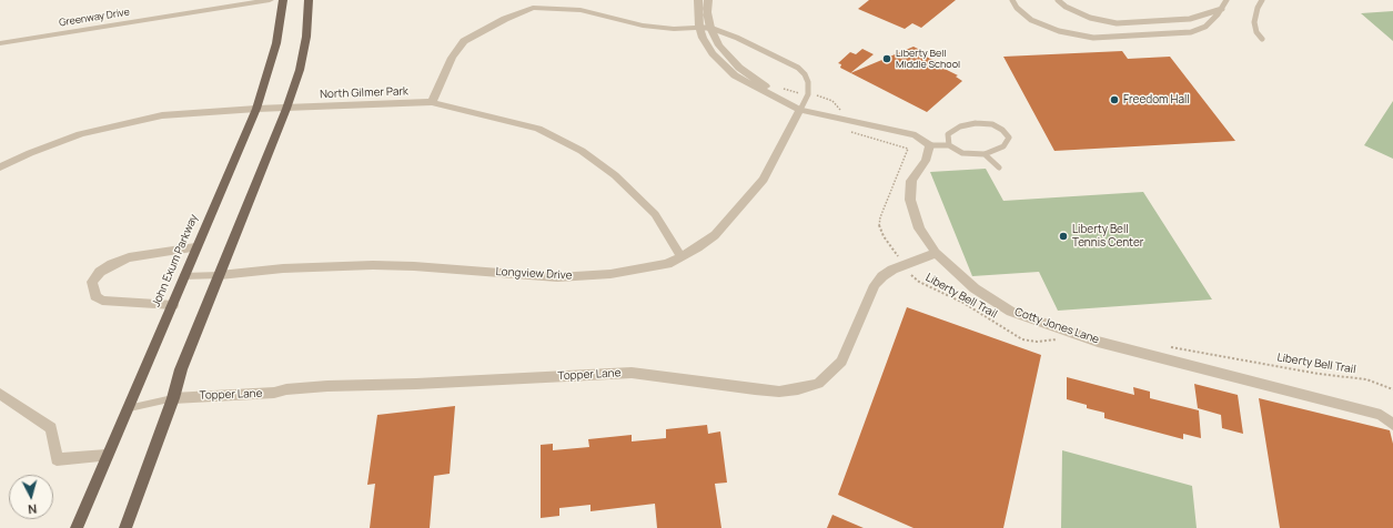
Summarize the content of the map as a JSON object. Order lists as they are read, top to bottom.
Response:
{
  "streets": {
    "main road": ["John Exum Parkway"],
    "street": [
      "Greenway Drive",
      "North Gilmer Park",
      "Longview Drive",
      "Cotty Jones Lane",
      "Topper Lane"
    ],
    "path": ["Liberty Bell Trail"]
  },
  "crossings": [
    ["North Gilmer Park", "John Exum Parkway"],
    ["North Gilmer Park", "Longview Drive"],
    ["Liberty Bell Trail", "Cotty Jones Lane"],
    ["Liberty Bell Trail", "Topper Lane"],
    ["Cotty Jones Lane", "Topper Lane"]
  ],
  "places": ["Liberty Bell Middle School", "Freedom Hall", "Liberty Bell Tennis Center"],
  "north": "bottom"
}
